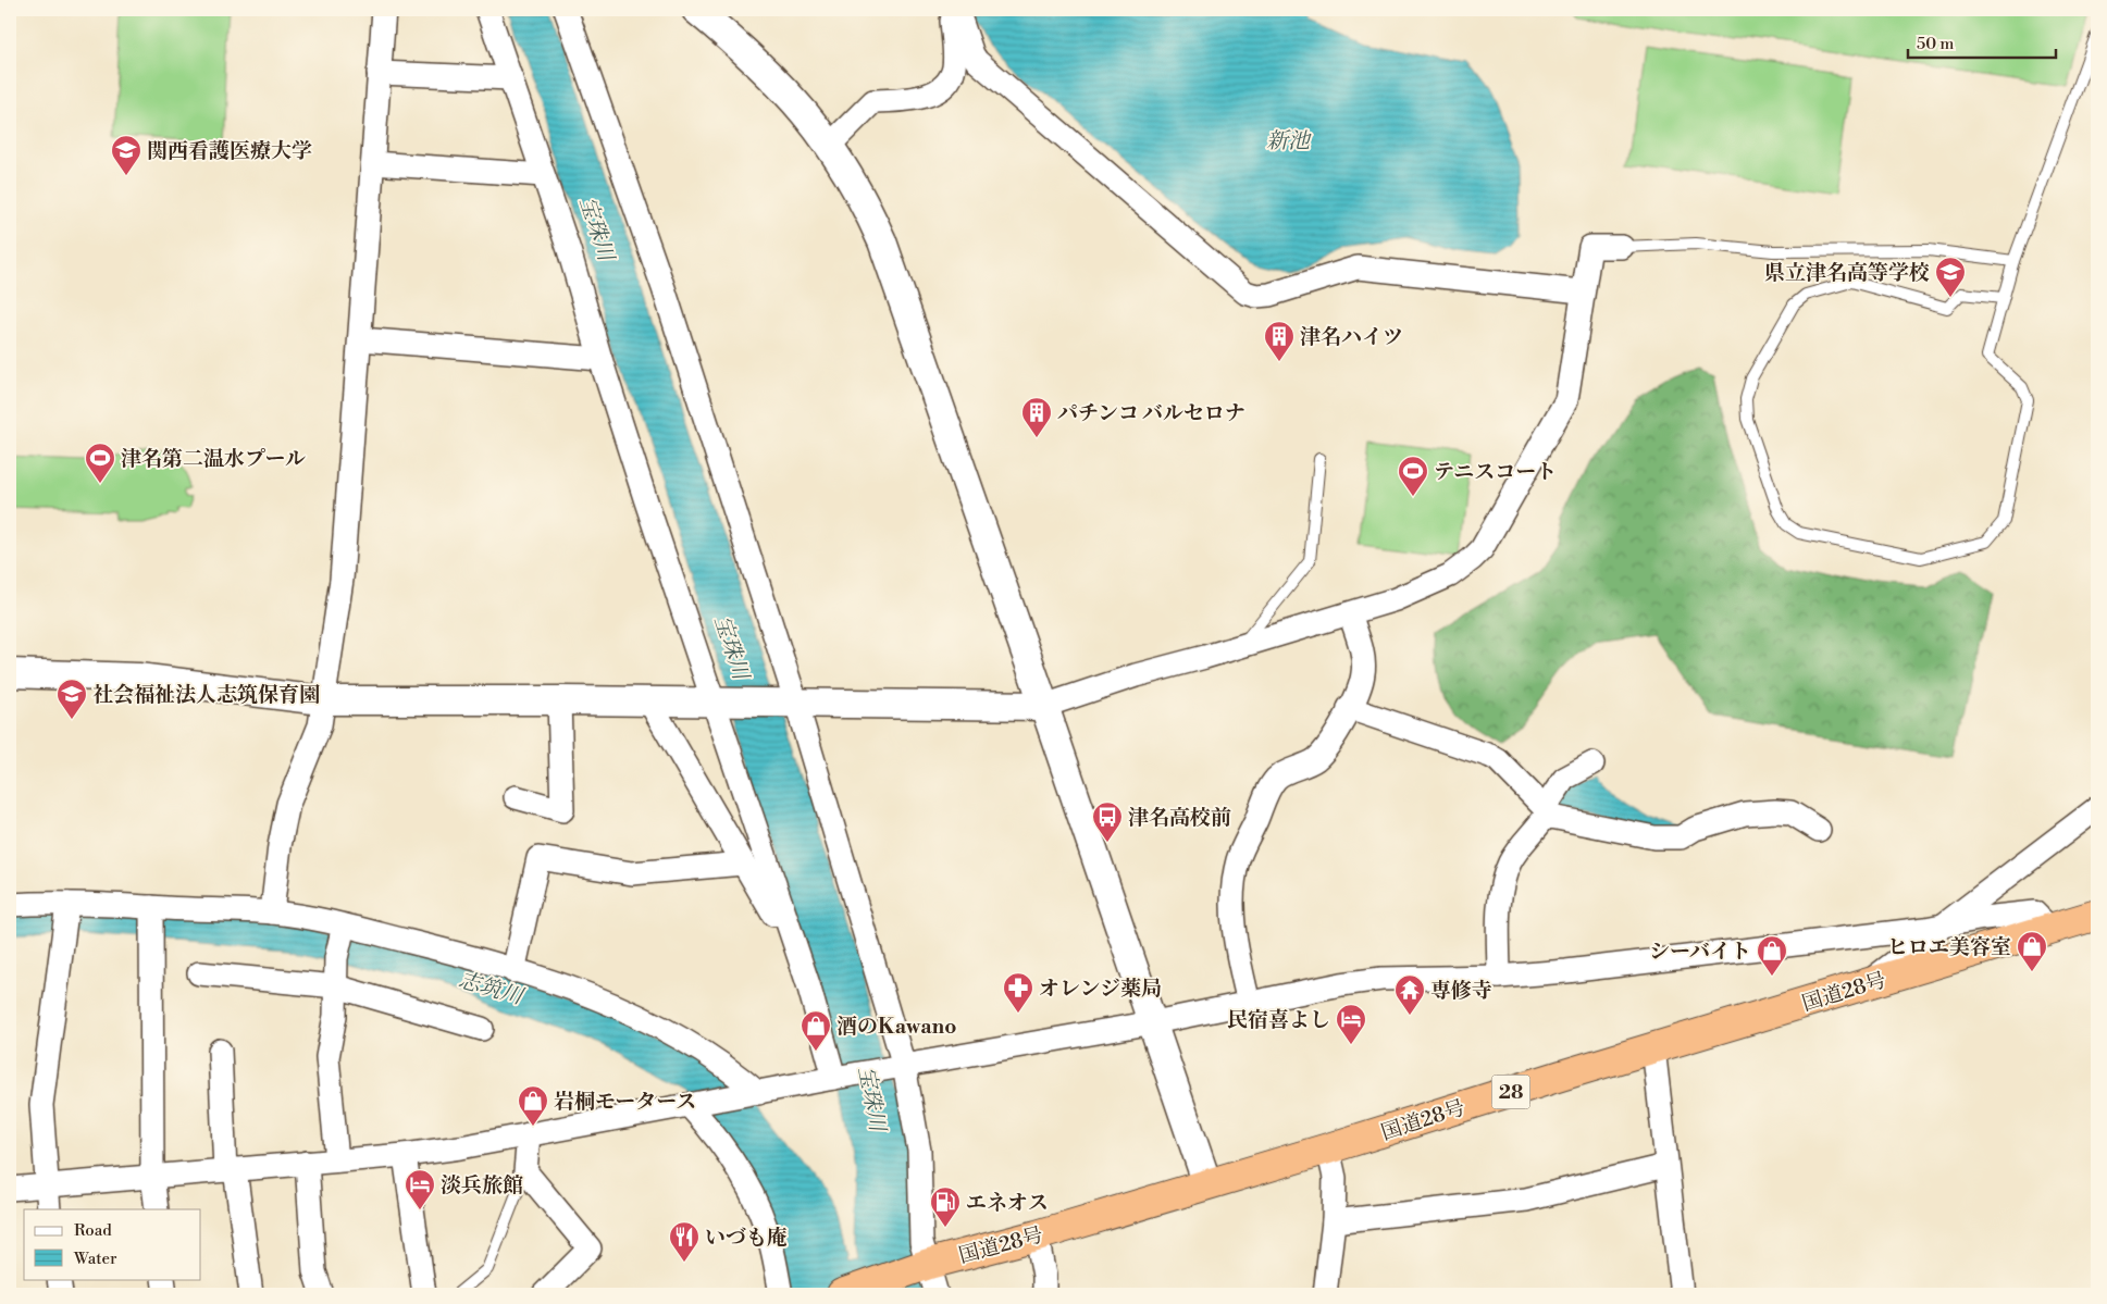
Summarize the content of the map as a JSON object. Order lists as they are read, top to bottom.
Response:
{
  "streets": {
    "highway": ["国道28号", "28"]
  },
  "water": ["新池", "宝珠川", "志筑川"],
  "places": {
    "school or university": ["関西看護医療大学", "県立津名高等学校", "社会福祉法人志筑保育園"],
    "building": ["津名ハイツ", "パチンコ バルセロナ"],
    "sports": ["津名第二温水プール", "テニスコート"],
    "bus stop": ["津名高校前"],
    "shop": [
      "ヒロエ美容室",
      "シーバイト",
      "酒のKawano",
      "岩桐モータース"
    ],
    "pharmacy": ["オレンジ薬局"],
    "temple": ["専修寺"],
    "hotel": ["民宿喜よし", "淡兵旅館"],
    "fuel station": ["エネオス"],
    "restaurant": ["いづも庵"]
  },
  "legend": ["Road", "Water"],
  "scale_bar": "50 m"
}
